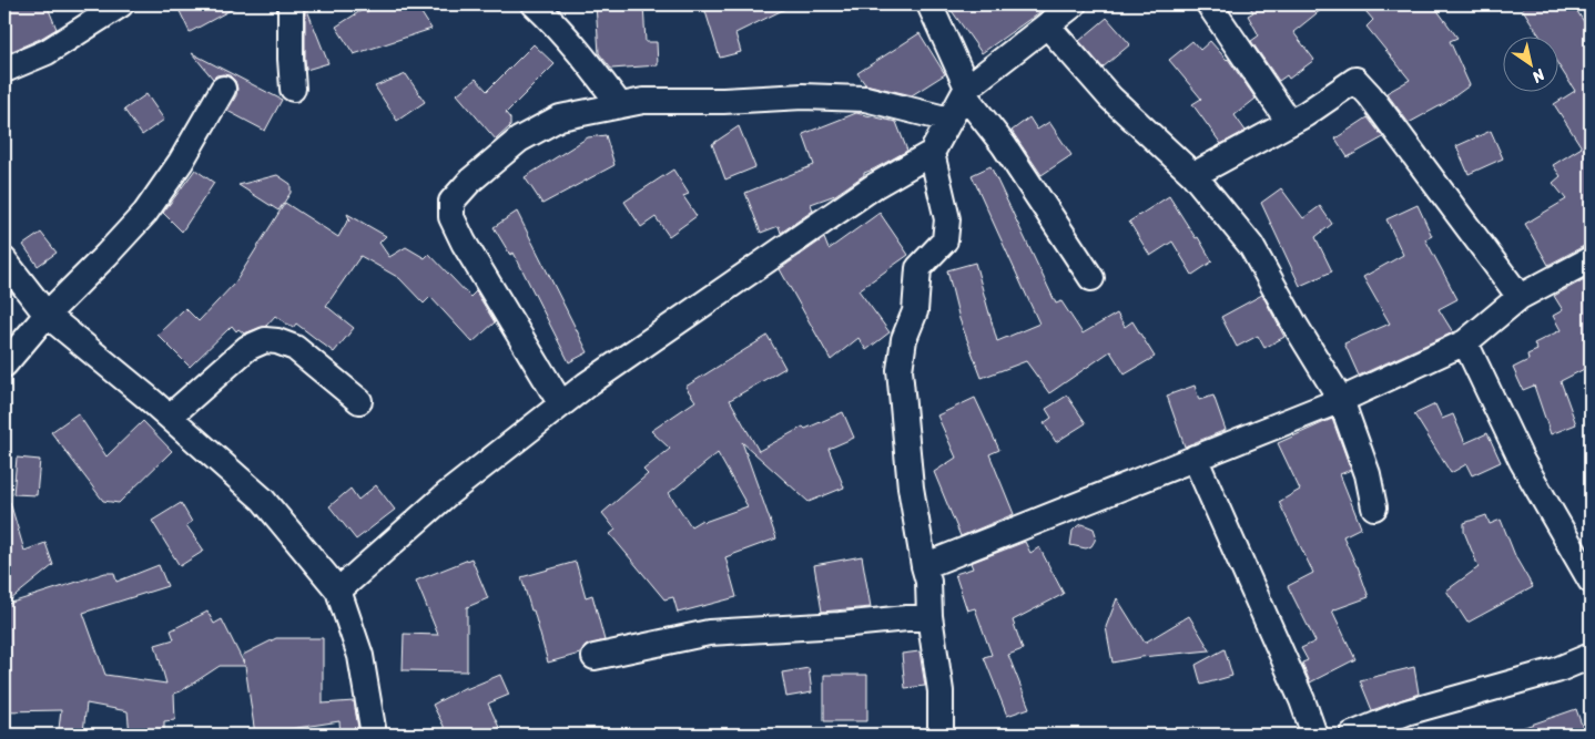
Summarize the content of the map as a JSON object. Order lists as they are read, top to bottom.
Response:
{
  "north": "bottom right"
}
